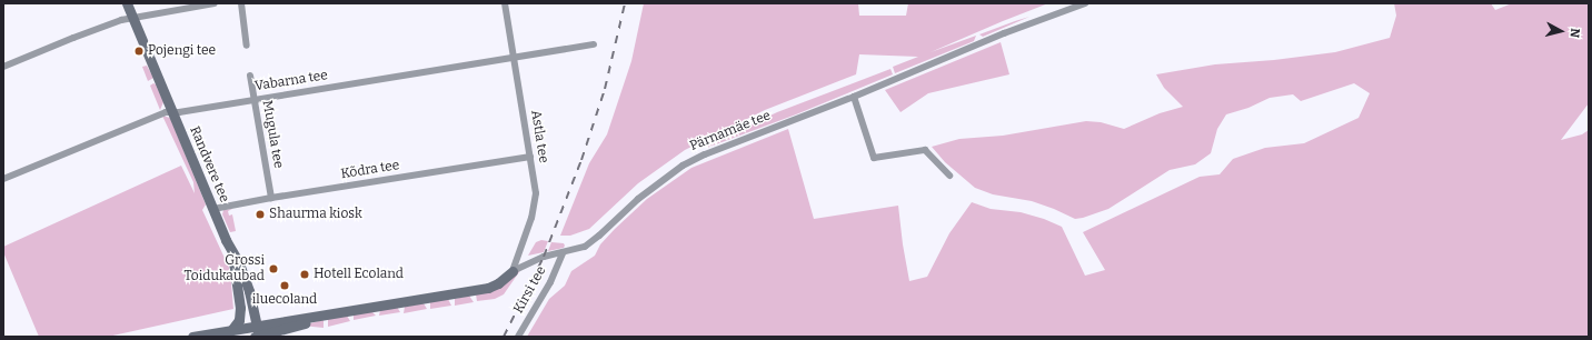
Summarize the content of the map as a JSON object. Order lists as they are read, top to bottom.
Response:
{
  "streets": {
    "main road": ["Pärnamäe tee", "Randvere tee"],
    "street": [
      "Vabarna tee",
      "Mugula tee",
      "Astla tee",
      "Kõdra tee",
      "Kirsi tee"
    ]
  },
  "crossings": [
    ["Vabarna tee", "Mugula tee"],
    ["Vabarna tee", "Astla tee"],
    ["Vabarna tee", "Randvere tee"],
    ["Pärnamäe tee", "Astla tee"],
    ["Pärnamäe tee", "Randvere tee"],
    ["Pärnamäe tee", "Kirsi tee"],
    ["Mugula tee", "Kõdra tee"],
    ["Astla tee", "Kõdra tee"],
    ["Randvere tee", "Kõdra tee"]
  ],
  "places": [
    "Pojengi tee",
    "Shaurma kiosk",
    "Grossi Toidukaubad",
    "Hotell Ecoland",
    "iluecoland"
  ],
  "north": "right"
}
